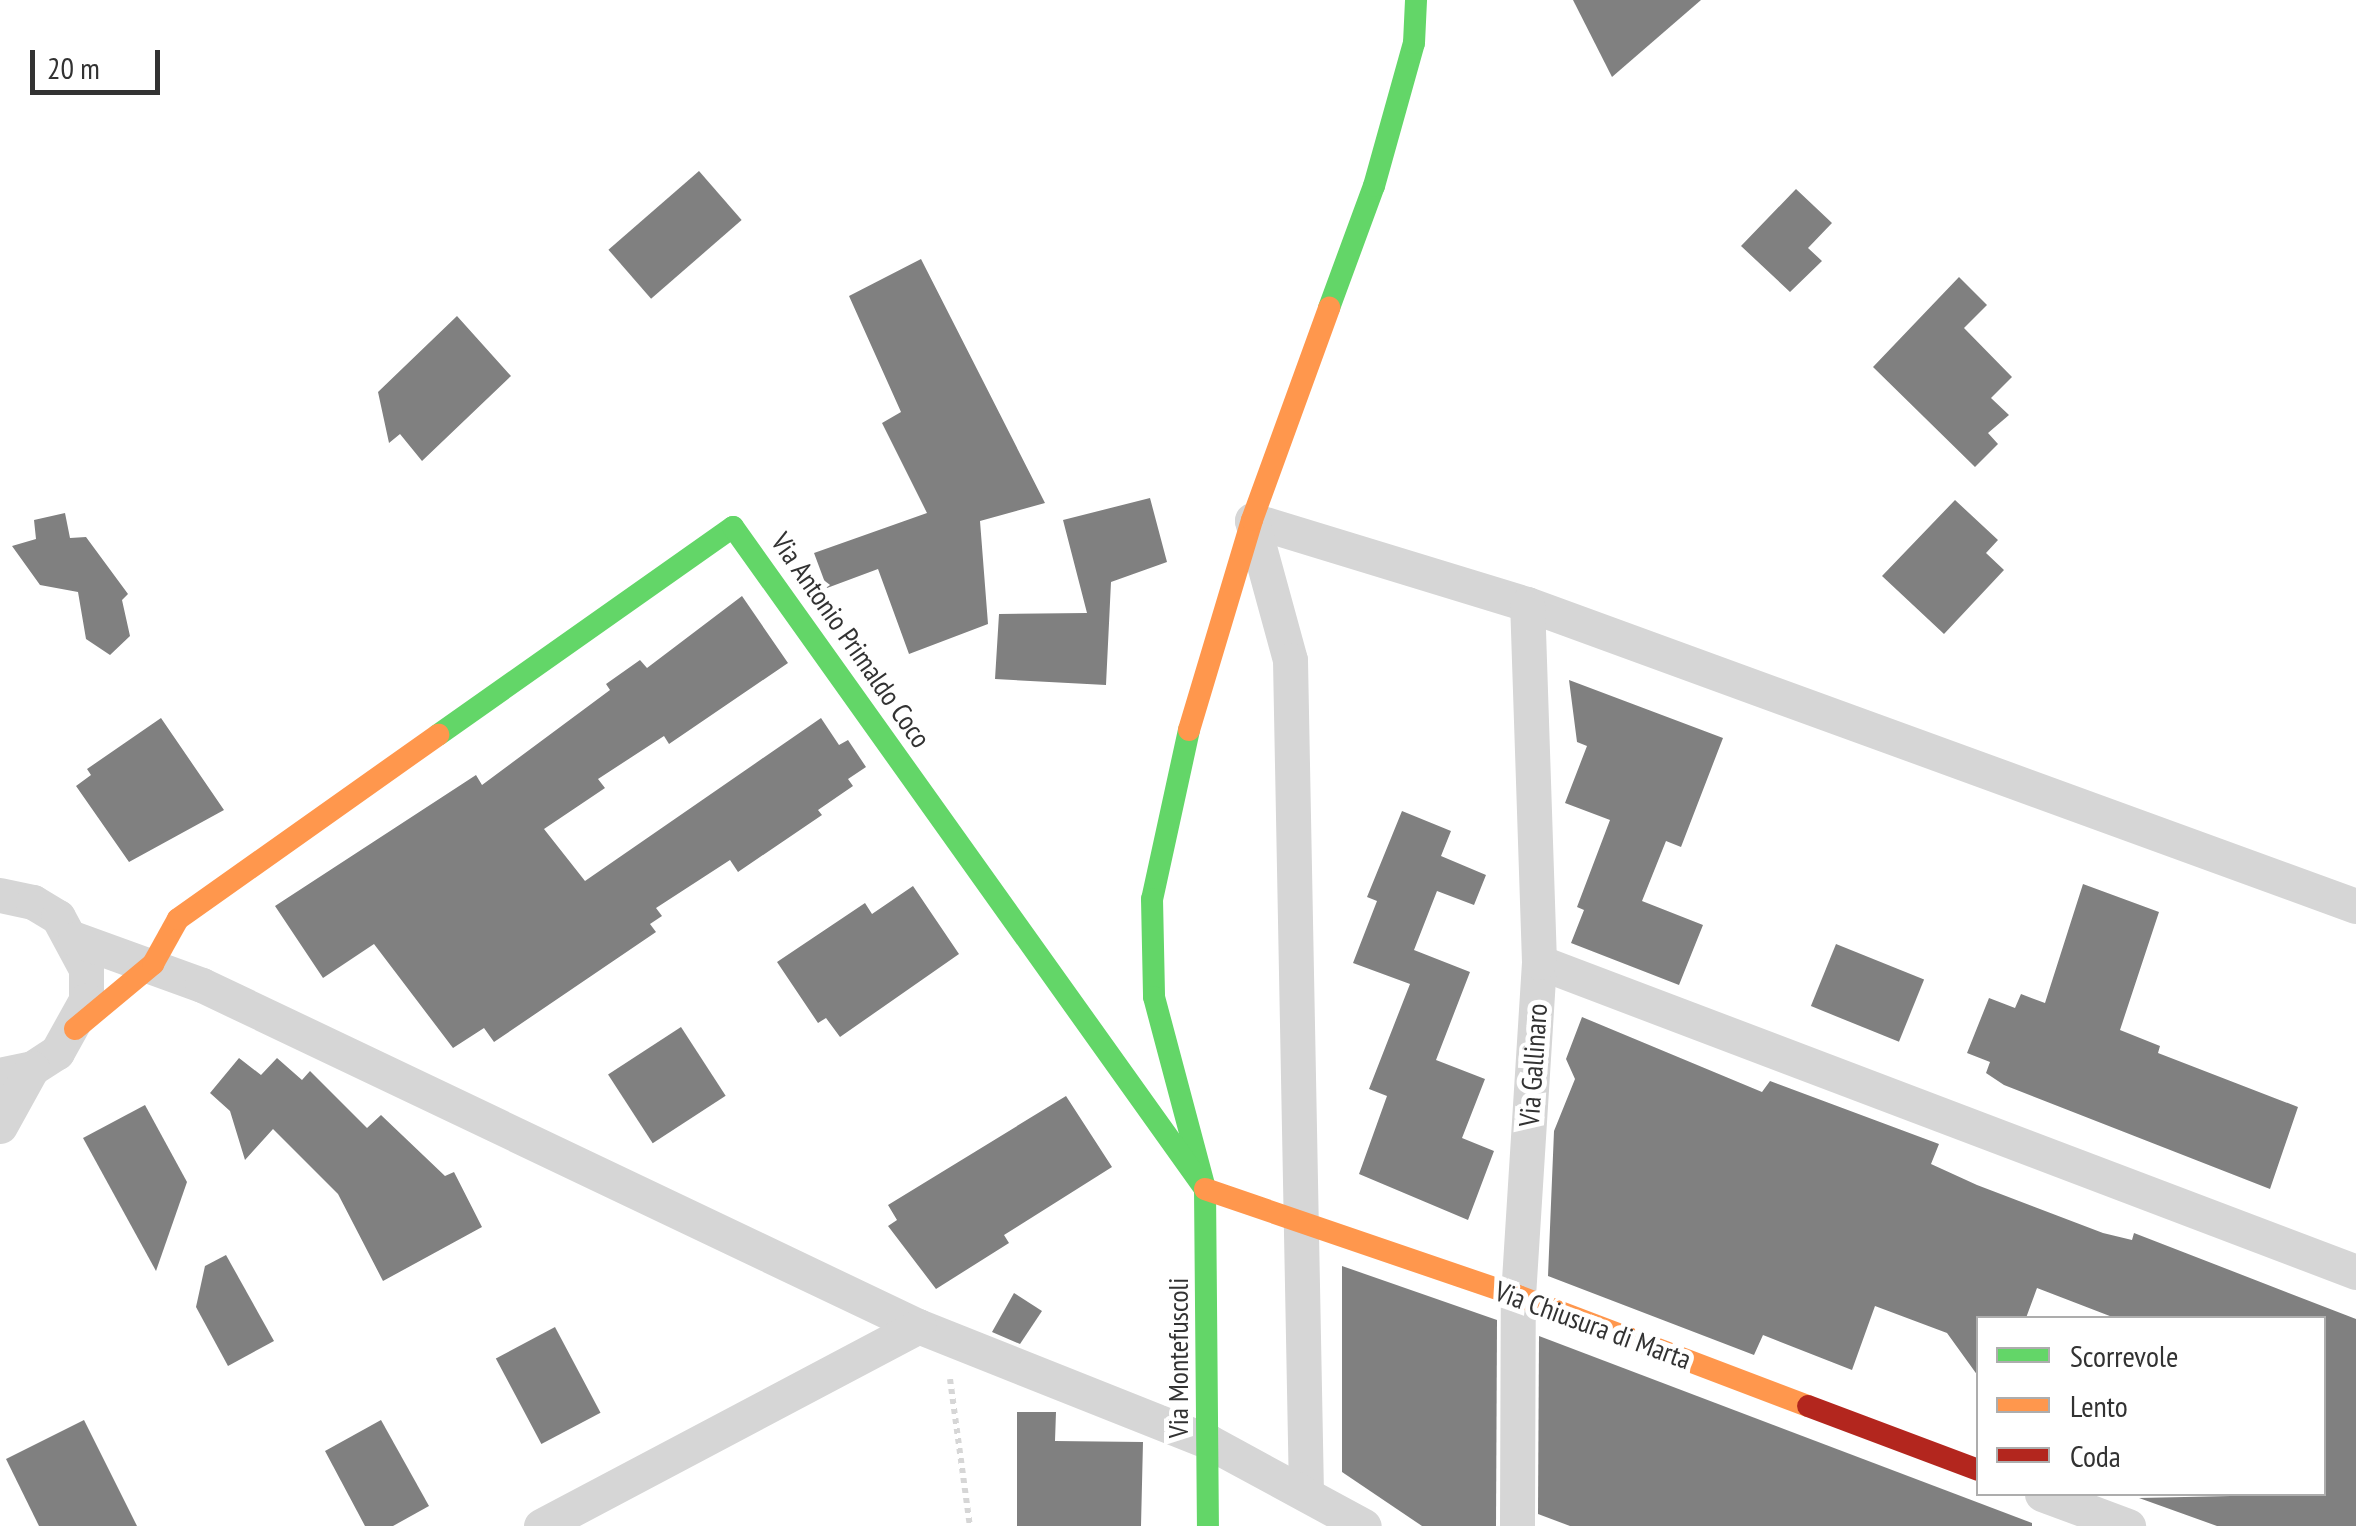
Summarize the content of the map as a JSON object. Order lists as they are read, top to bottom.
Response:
{
  "streets": {
    "street": [
      "Via Antonio Primaldo Coco",
      "Via Gallinaro",
      "Via Chiusura di Marta",
      "Via Montefuscoli"
    ]
  },
  "crossings": [
    ["Via Antonio Primaldo Coco", "Via Chiusura di Marta"],
    ["Via Antonio Primaldo Coco", "Via Montefuscoli"],
    ["Via Gallinaro", "Via Chiusura di Marta"],
    ["Via Chiusura di Marta", "Via Montefuscoli"]
  ],
  "legend": ["Scorrevole", "Lento", "Coda"],
  "scale_bar": "20 m"
}
